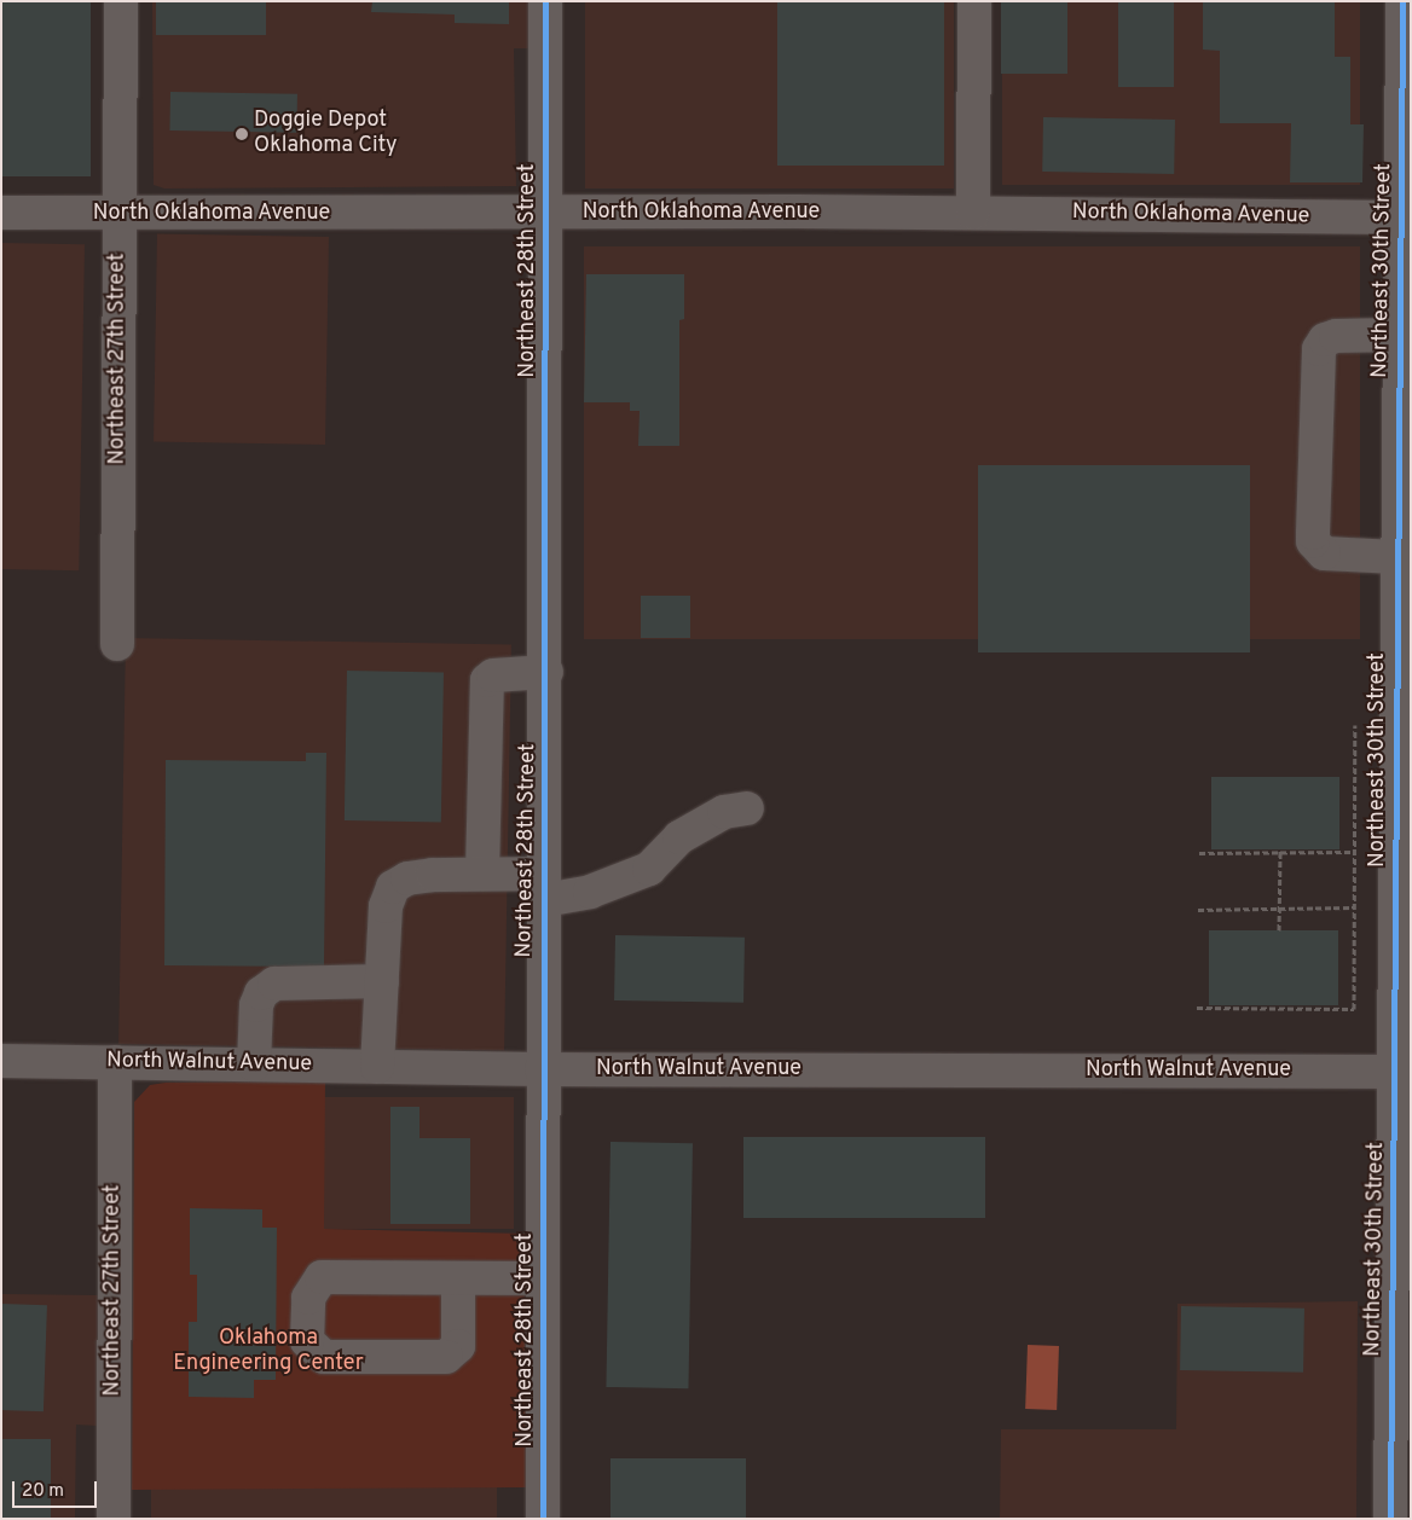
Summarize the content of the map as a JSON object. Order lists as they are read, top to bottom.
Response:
{
  "streets": {
    "street": [
      "North Oklahoma Avenue",
      "Northeast 28th Street",
      "Northeast 30th Street",
      "Northeast 27th Street",
      "North Walnut Avenue"
    ]
  },
  "crossings": [
    ["North Oklahoma Avenue", "Northeast 28th Street"],
    ["North Oklahoma Avenue", "Northeast 30th Street"],
    ["North Oklahoma Avenue", "Northeast 27th Street"],
    ["Northeast 28th Street", "North Walnut Avenue"],
    ["Northeast 30th Street", "North Walnut Avenue"],
    ["Northeast 27th Street", "North Walnut Avenue"]
  ],
  "parks": ["Oklahoma Engineering Center"],
  "places": ["Doggie Depot Oklahoma City"],
  "scale_bar": "20 m"
}
